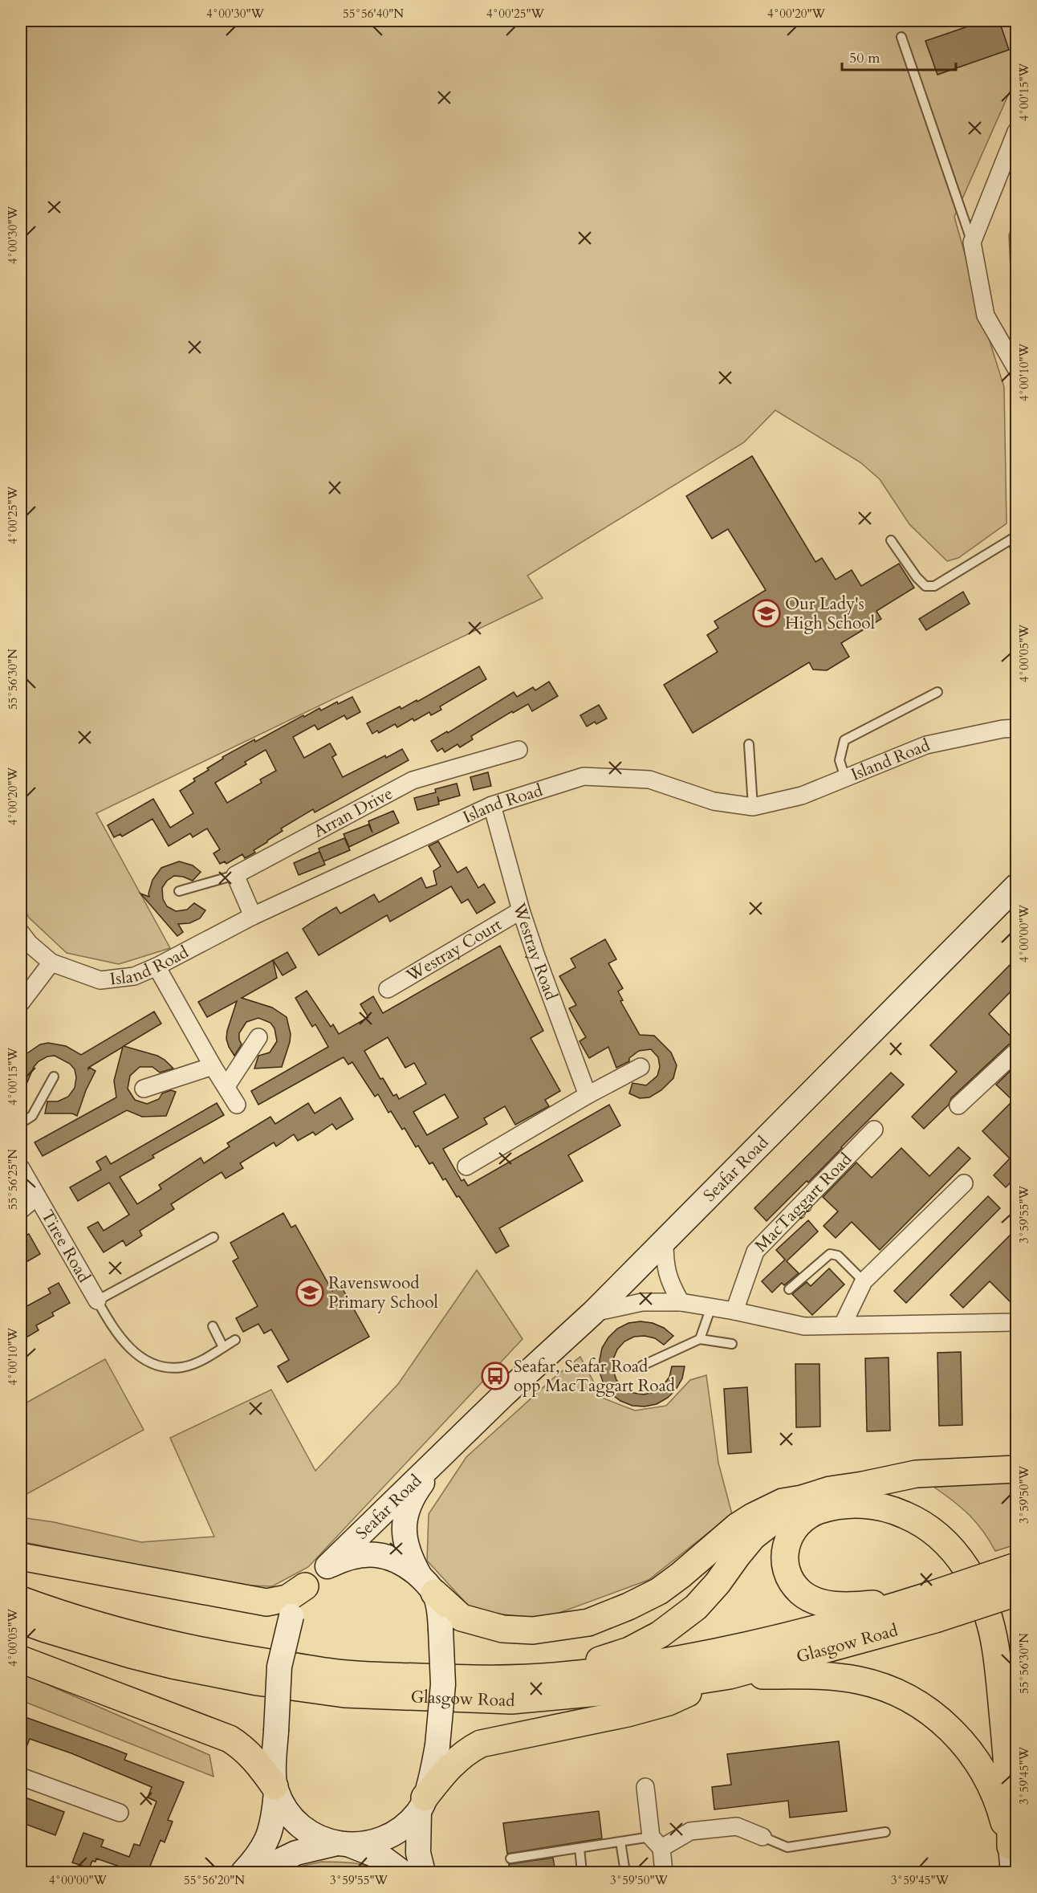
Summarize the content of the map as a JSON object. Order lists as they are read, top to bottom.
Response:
{
  "streets": {
    "main road": ["Glasgow Road"],
    "street": [
      "Island Road",
      "Arran Drive",
      "Westray Court",
      "Westray Road",
      "Seafar Road",
      "MacTaggart Road",
      "Tiree Road"
    ]
  },
  "crossings": [
    ["Island Road", "Westray Road"],
    ["Westray Court", "Westray Road"]
  ],
  "places": {
    "school or university": ["Our Lady's High School", "Ravenswood Primary School"],
    "bus stop": ["Seafar, Seafar Road opp MacTaggart Road"]
  },
  "scale_bar": "50 m",
  "coordinates": [
    "4°00'30\"W",
    "55°56'40\"N",
    "4°00'25\"W",
    "4°00'20\"W",
    "4°00'15\"W",
    "4°00'10\"W",
    "4°00'05\"W",
    "55°56'30\"N",
    "4°00'00\"W",
    "55°56'25\"N",
    "3°59'55\"W",
    "3°59'50\"W",
    "3°59'45\"W",
    "55°56'20\"N"
  ]
}
